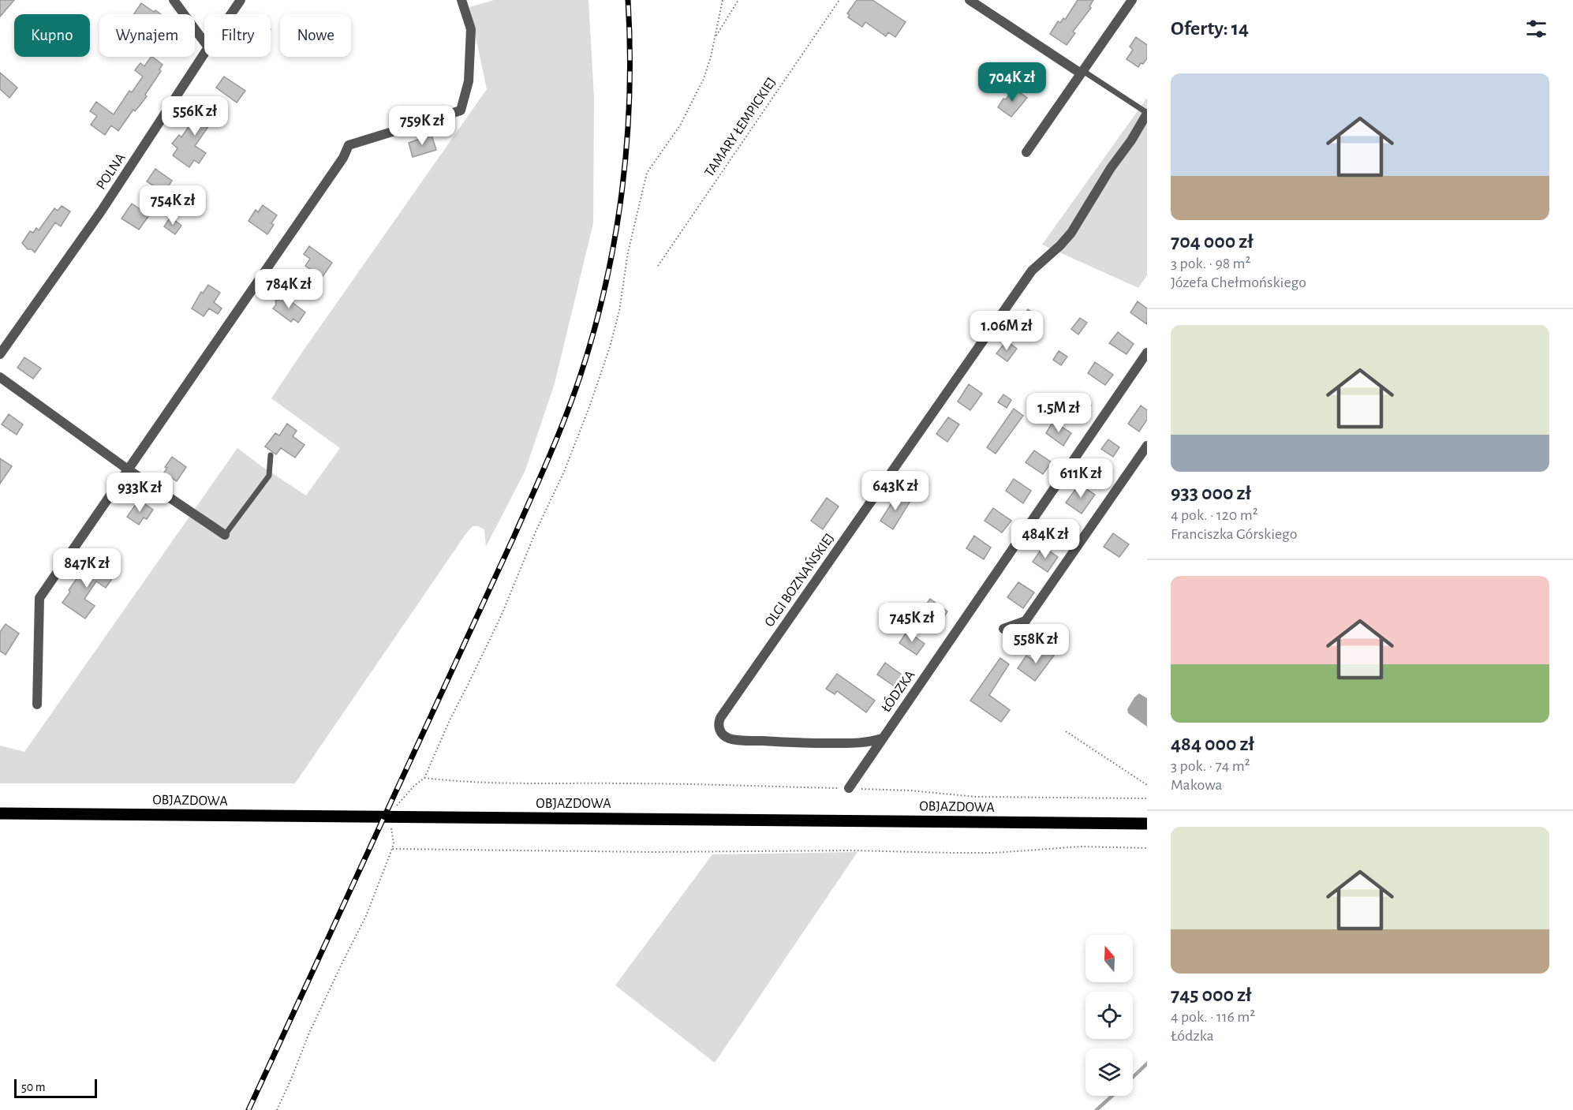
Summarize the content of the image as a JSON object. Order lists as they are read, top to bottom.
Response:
{
  "streets": {
    "main road": ["OBJAZDOWA"],
    "street": ["POLNA", "OLGI BOZNAŃSKIEJ", "ŁÓDZKA"],
    "path": ["TAMARY ŁEMPICKIEJ"]
  },
  "crossings": [
    ["OLGI BOZNAŃSKIEJ", "ŁÓDZKA"]
  ],
  "scale_bar": "50 m",
  "north": "top",
  "page": {
    "heading": "Oferty: 14",
    "chip": [
      "Kupno",
      "Wynajem",
      "Filtry",
      "Nowe"
    ],
    "list": [
      {
        "name": "704 000 zł",
        "note": "3 pok. · 98 m² · Józefa Chełmońskiego"
      },
      {
        "name": "933 000 zł",
        "note": "4 pok. · 120 m² · Franciszka Górskiego"
      },
      {
        "name": "484 000 zł",
        "note": "3 pok. · 74 m² · Makowa"
      },
      {
        "name": "745 000 zł",
        "note": "4 pok. · 116 m² · Łódzka"
      }
    ],
    "price": [
      "704K zł",
      "556K zł",
      "759K zł",
      "754K zł",
      "784K zł",
      "1.06M zł",
      "1.5M zł",
      "611K zł",
      "643K zł",
      "933K zł",
      "484K zł",
      "847K zł",
      "745K zł",
      "558K zł"
    ],
    "scale": "50 m"
  }
}
